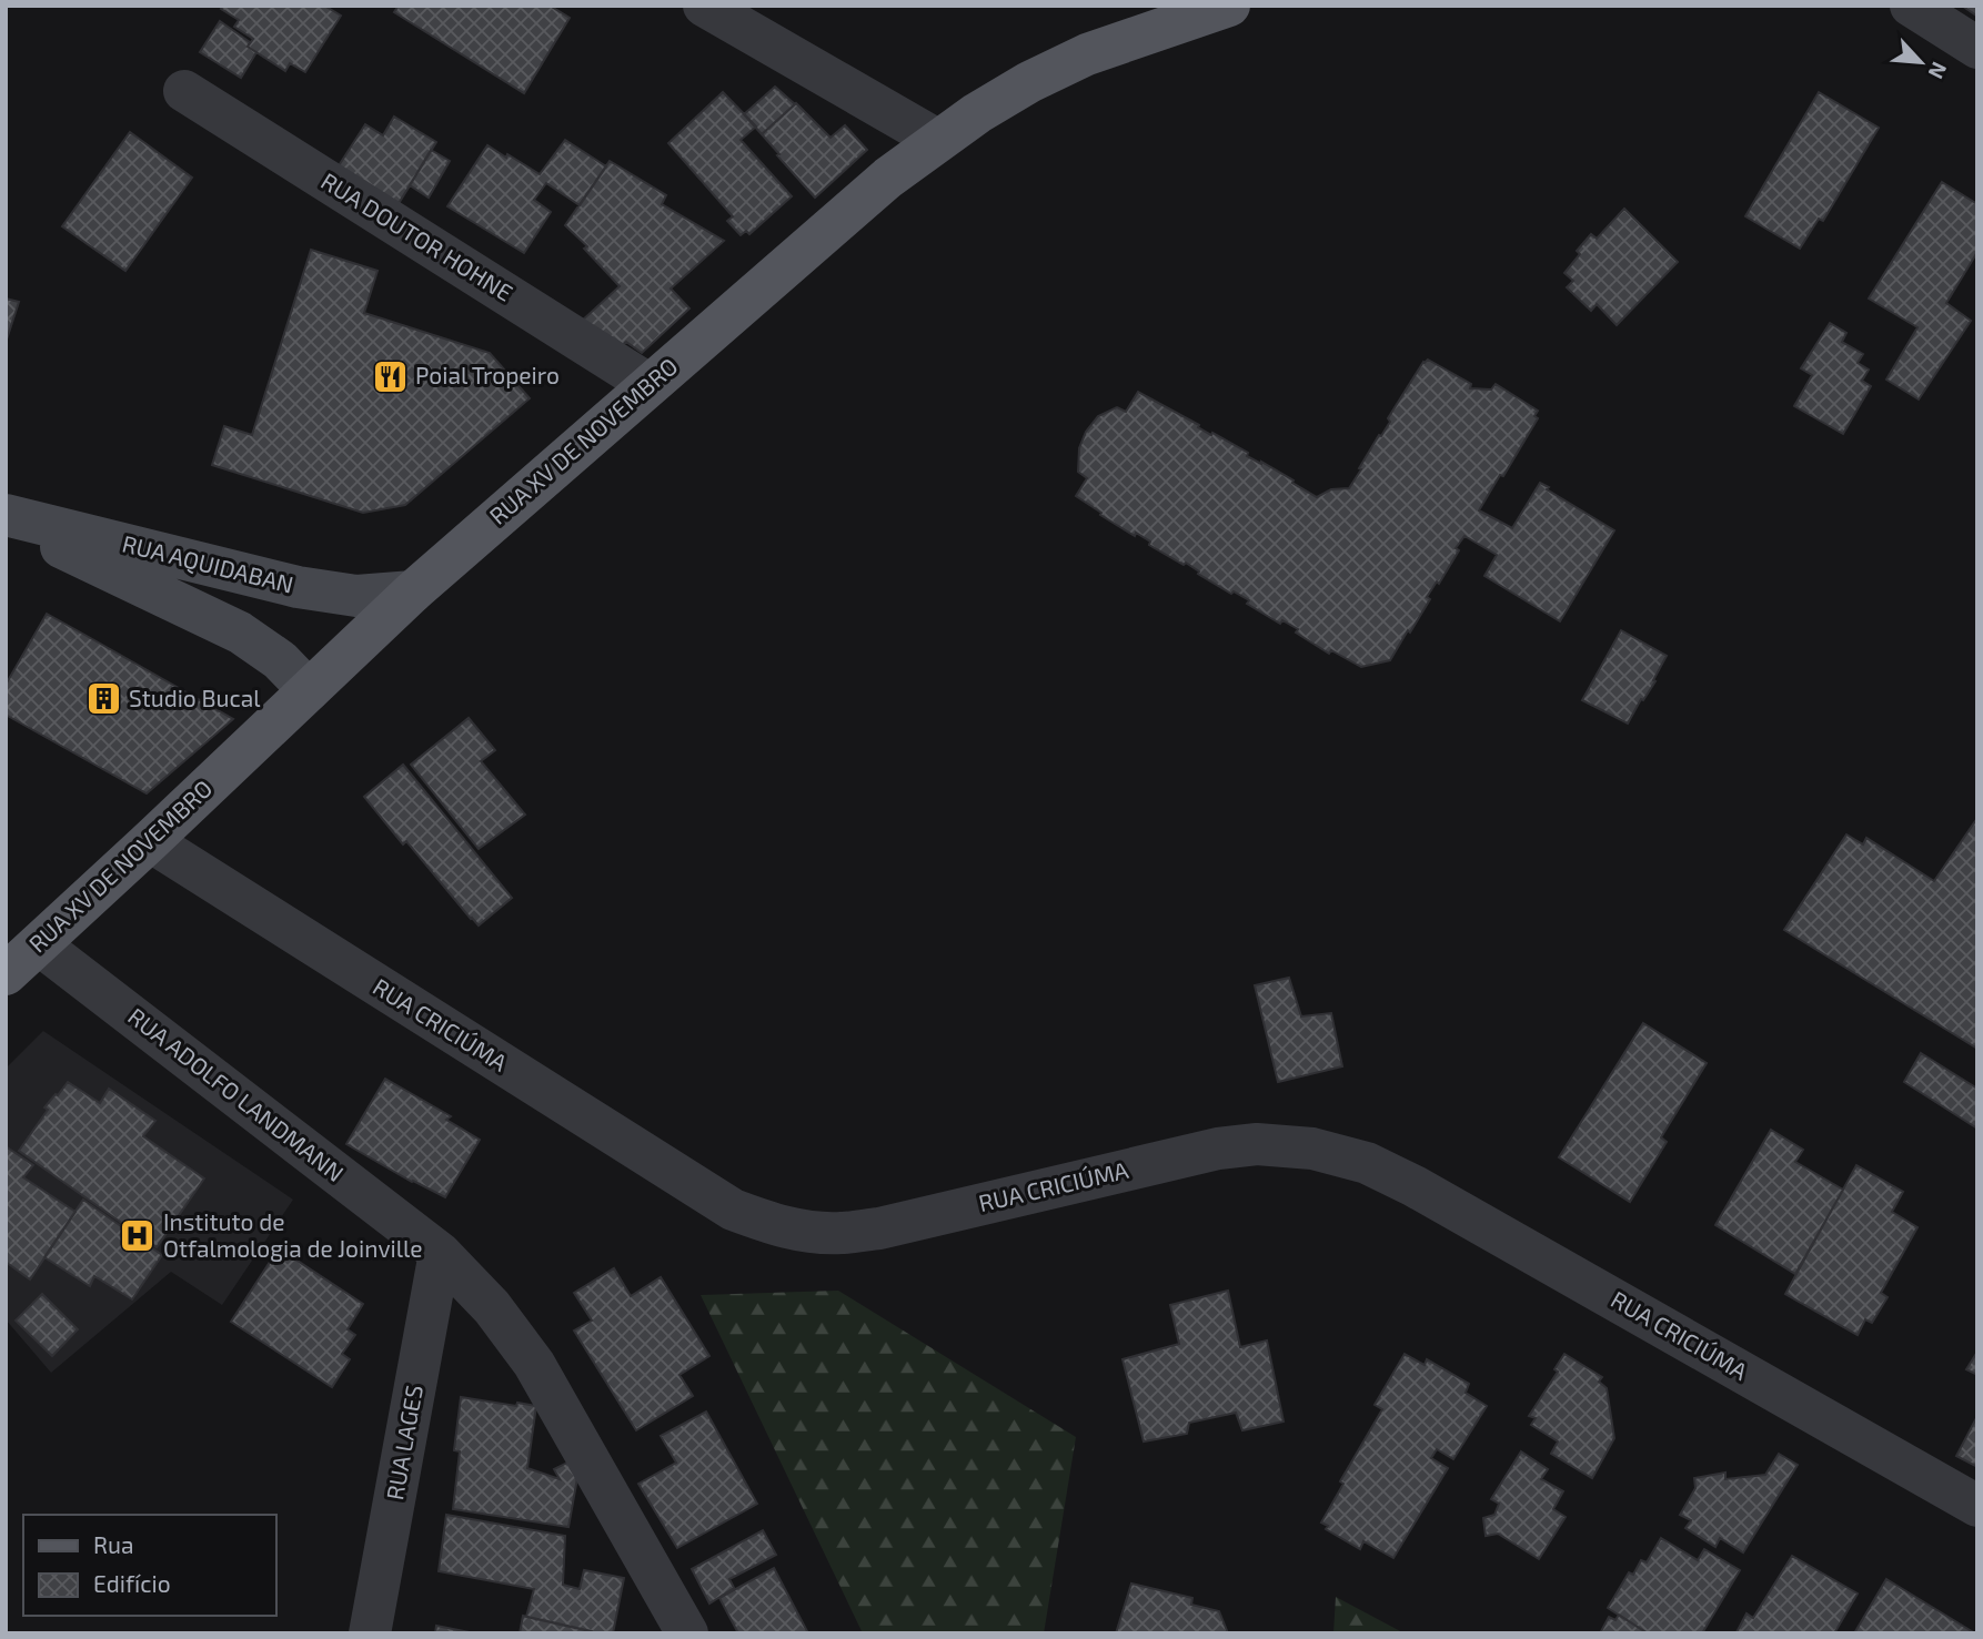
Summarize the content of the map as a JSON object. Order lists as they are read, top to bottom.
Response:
{
  "streets": {
    "main road": ["RUA XV DE NOVEMBRO"],
    "street": [
      "RUA DOUTOR HOHNE",
      "RUA AQUIDABAN",
      "RUA CRICIÚMA",
      "RUA ADOLFO LANDMANN",
      "RUA LAGES"
    ]
  },
  "crossings": [
    ["RUA DOUTOR HOHNE", "RUA XV DE NOVEMBRO"],
    ["RUA XV DE NOVEMBRO", "RUA AQUIDABAN"],
    ["RUA XV DE NOVEMBRO", "RUA CRICIÚMA"],
    ["RUA XV DE NOVEMBRO", "RUA ADOLFO LANDMANN"],
    ["RUA ADOLFO LANDMANN", "RUA LAGES"]
  ],
  "places": {
    "restaurant": ["Poial Tropeiro"],
    "building": ["Studio Bucal"],
    "hospital": ["Instituto de Otfalmologia de Joinville"]
  },
  "legend": ["Rua", "Edifício"],
  "north": "bottom right"
}
